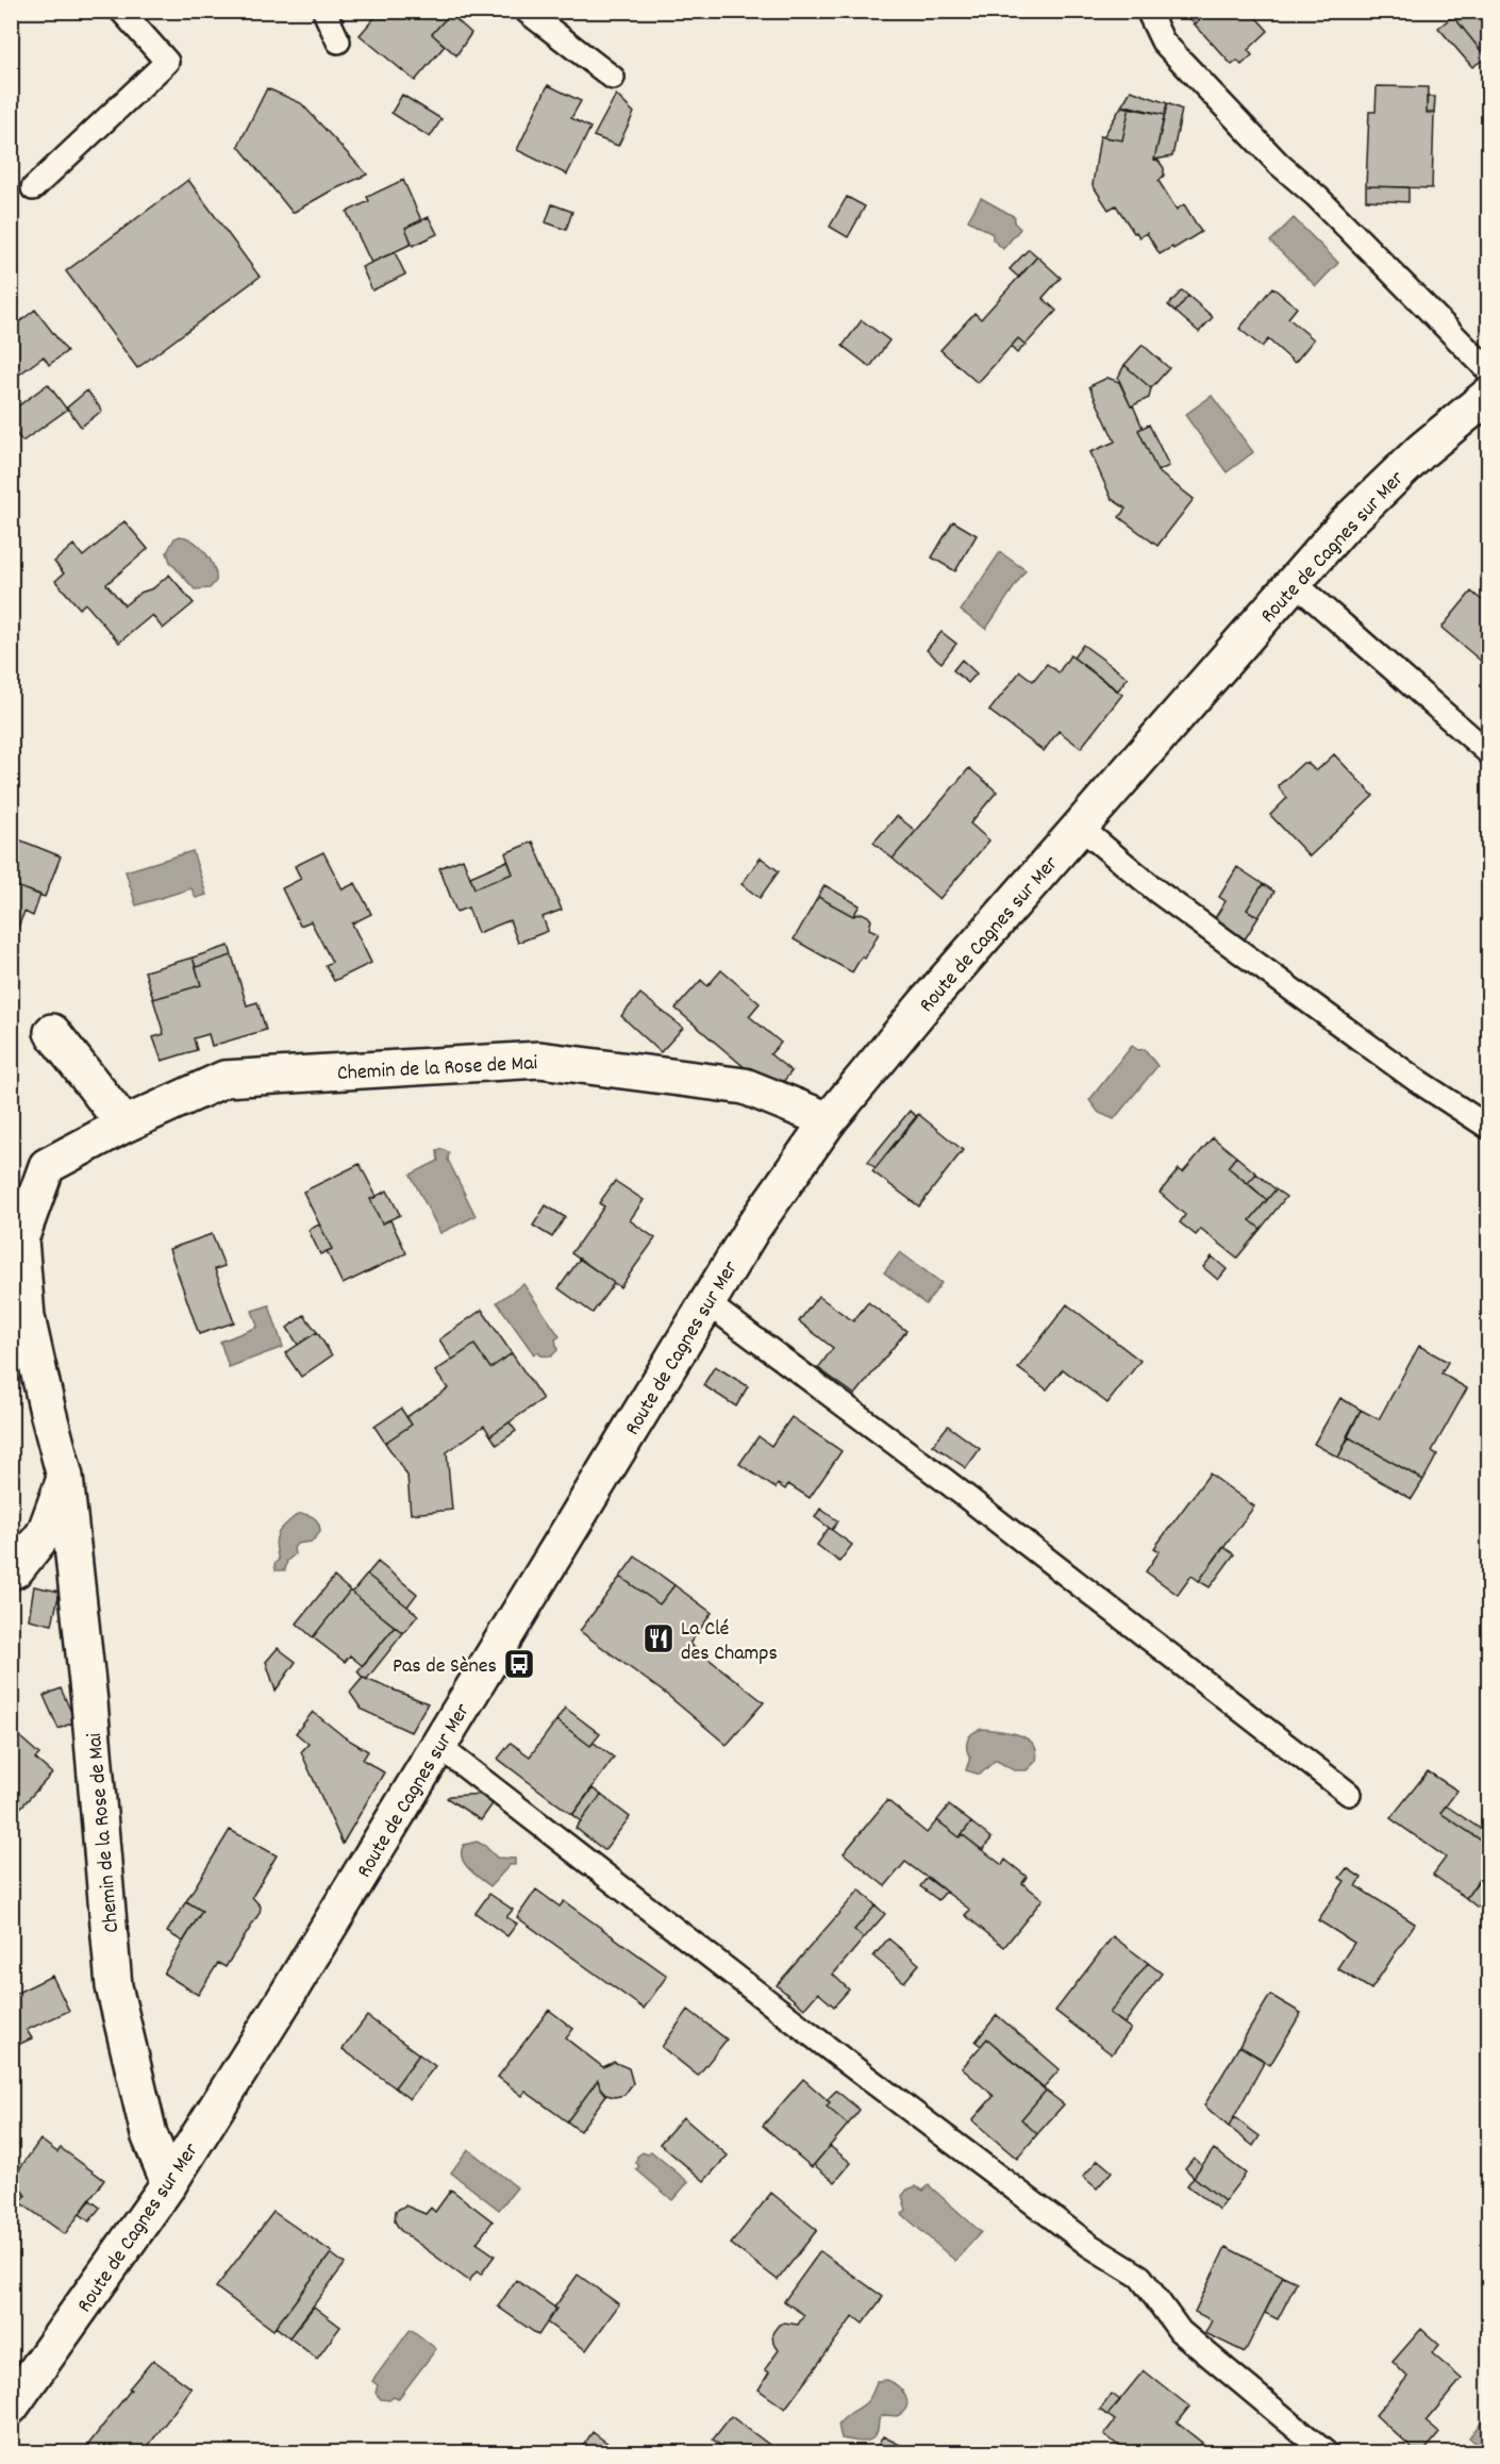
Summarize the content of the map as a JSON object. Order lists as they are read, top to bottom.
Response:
{
  "streets": {
    "main road": ["Route de Cagnes sur Mer", "Chemin de la Rose de Mai"]
  },
  "crossings": [
    ["Route de Cagnes sur Mer", "Chemin de la Rose de Mai"]
  ],
  "places": {
    "restaurant": ["La Clé des Champs"],
    "bus stop": ["Pas de Sènes"]
  }
}
